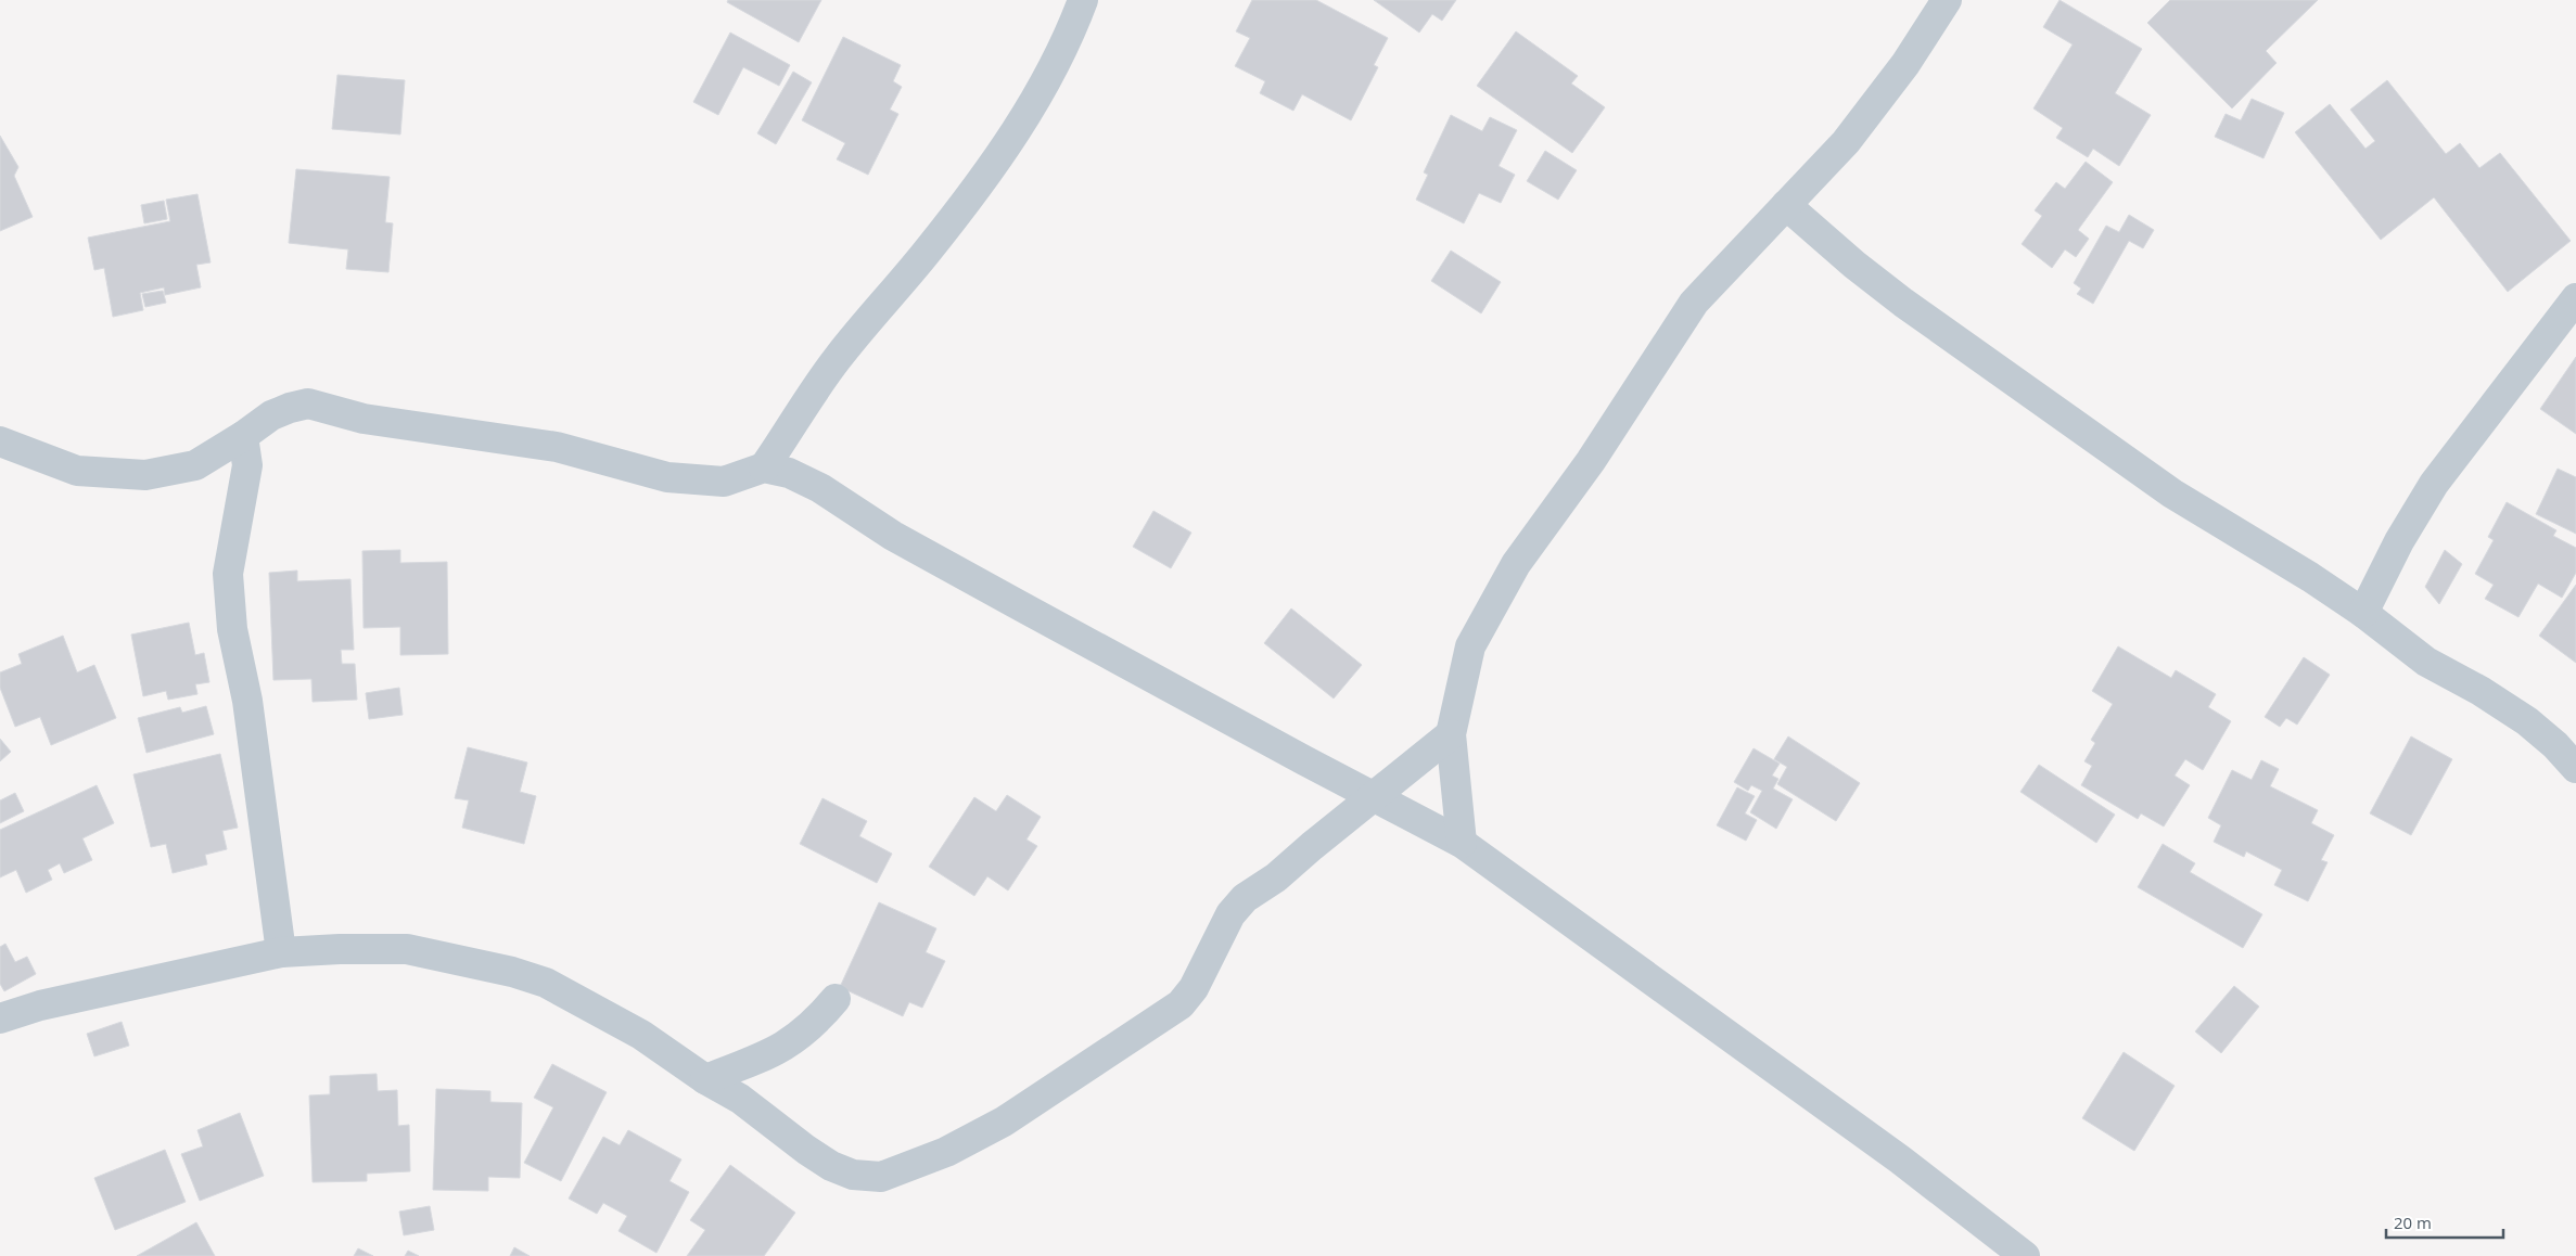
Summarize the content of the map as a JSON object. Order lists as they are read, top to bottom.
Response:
{
  "scale_bar": "20 m"
}
